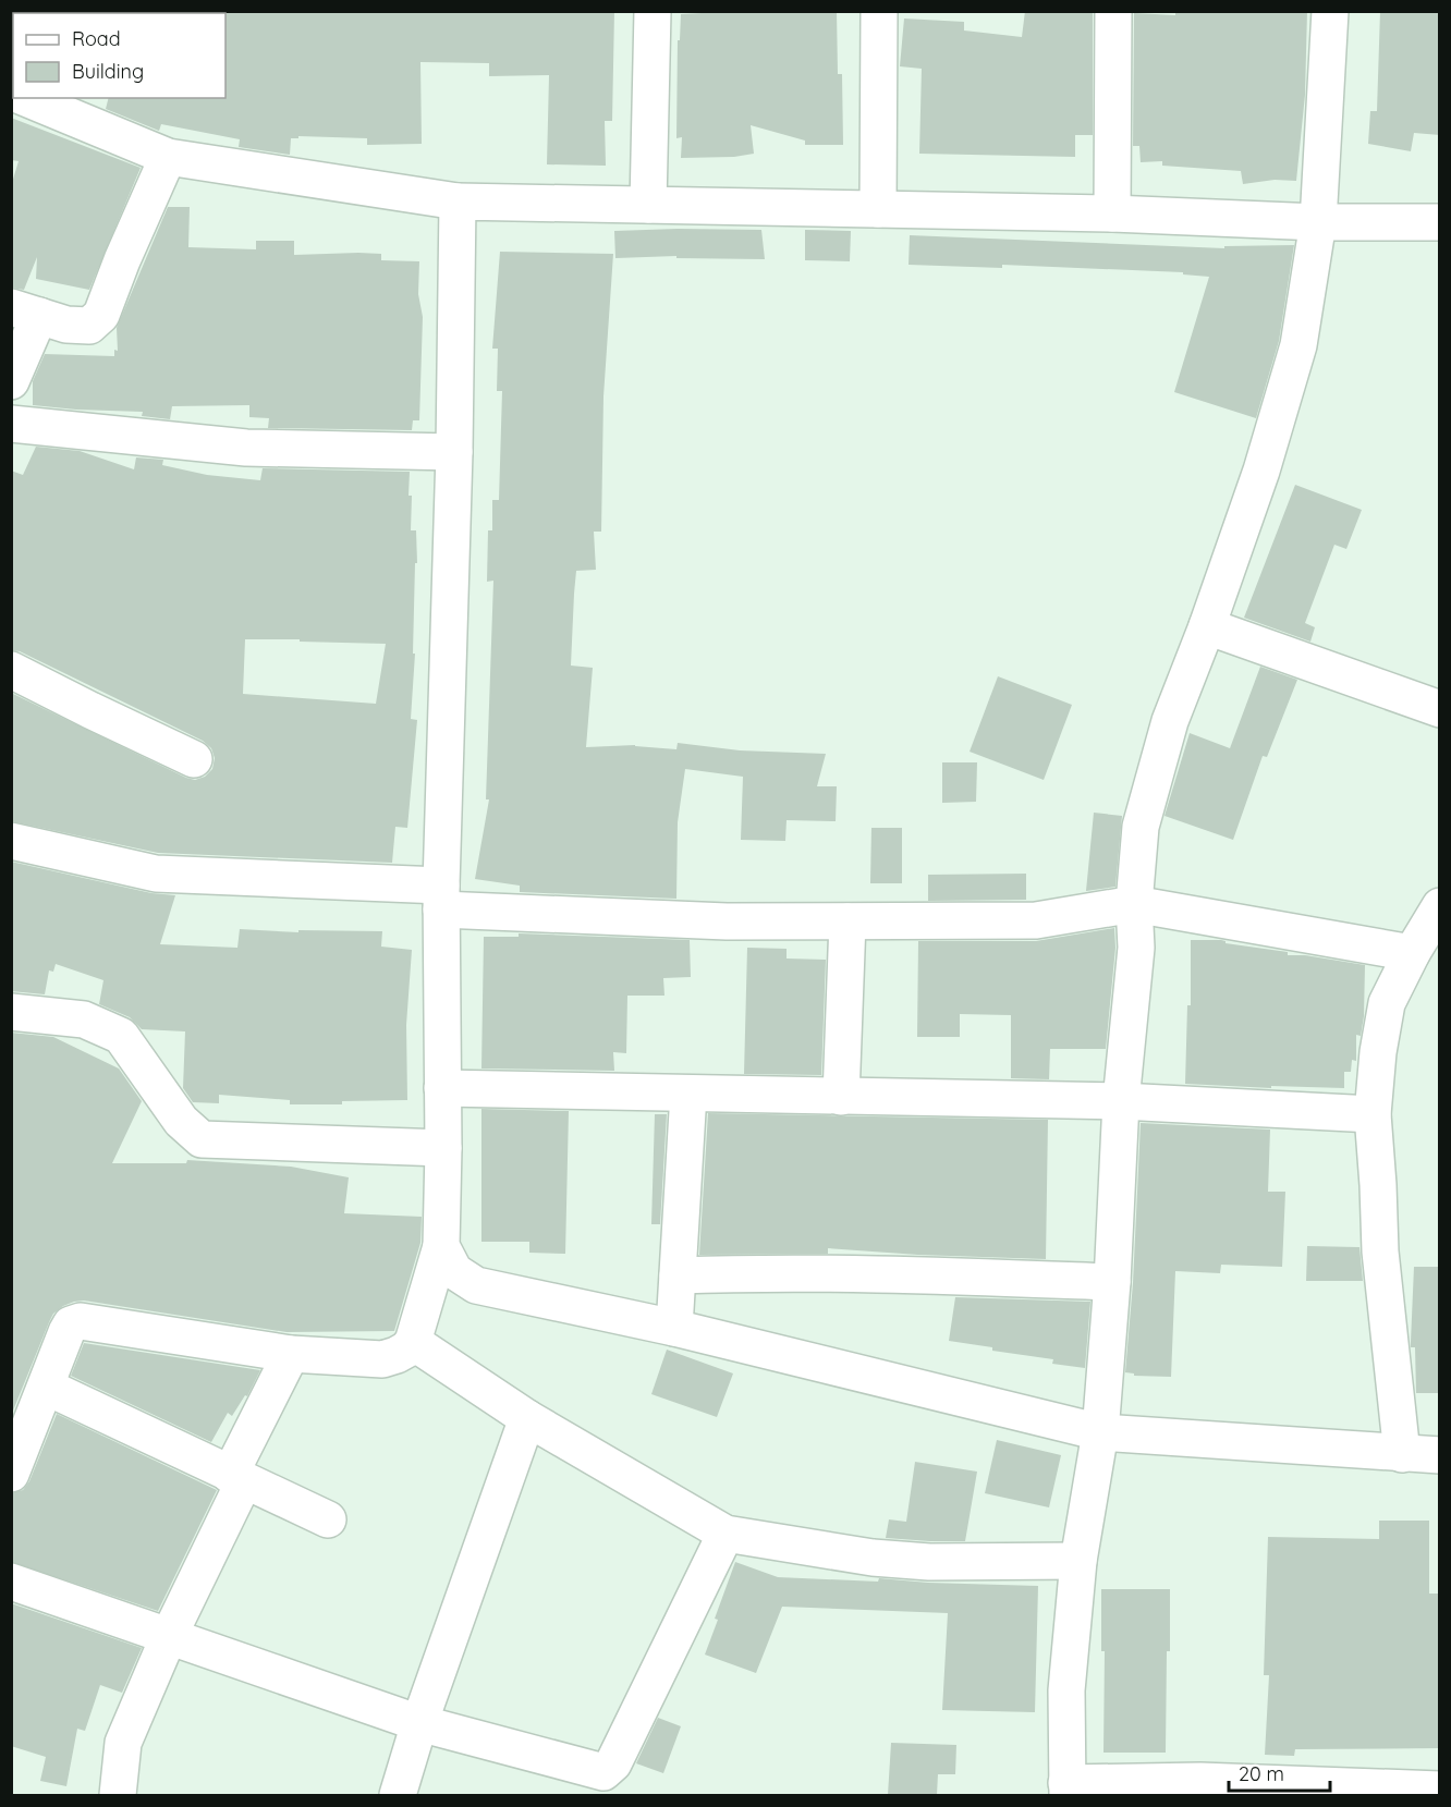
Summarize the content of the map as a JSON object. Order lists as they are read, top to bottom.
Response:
{
  "legend": ["Road", "Building"],
  "scale_bar": "20 m"
}
